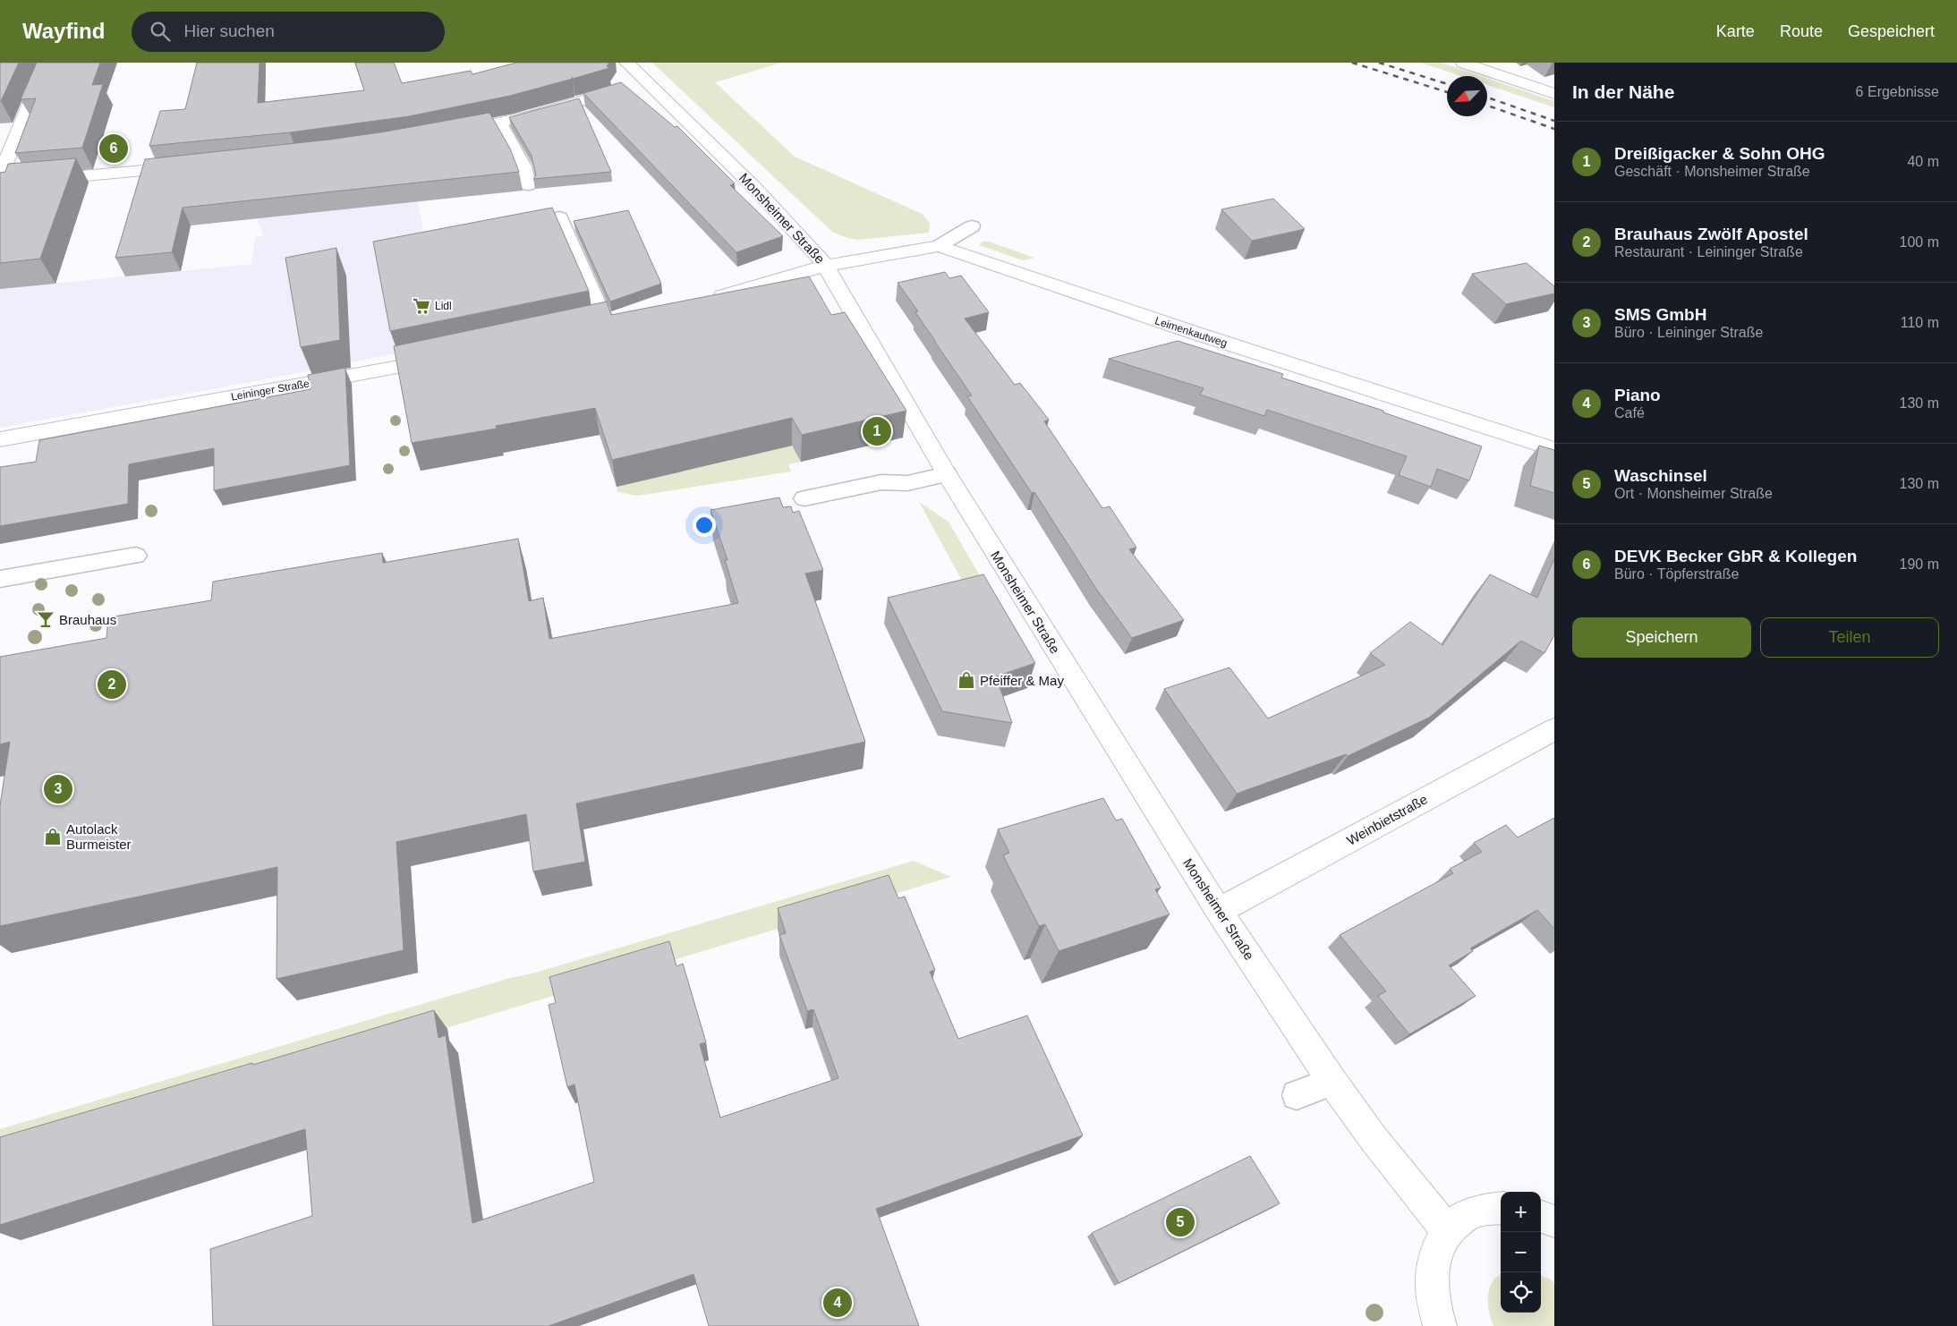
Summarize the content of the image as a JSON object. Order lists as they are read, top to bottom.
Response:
{
  "streets": {
    "street": [
      "Monsheimer Straße",
      "Leimenkautweg",
      "Leininger Straße",
      "Weinbietstraße"
    ]
  },
  "crossings": [
    ["Monsheimer Straße", "Leimenkautweg"],
    ["Monsheimer Straße", "Weinbietstraße"]
  ],
  "places": {
    "supermarket": ["Lidl"],
    "bar": ["Brauhaus"],
    "shop": ["Pfeiffer & May", "Autolack Burmeister"]
  },
  "north": "bottom left",
  "page": {
    "header": "Wayfind",
    "search": "Hier suchen",
    "nav": ["Karte", "Route", "Gespeichert"],
    "heading": ["In der Nähe", "6 Ergebnisse"],
    "list": [
      {
        "mark": "1",
        "name": "Dreißigacker & Sohn OHG",
        "note": "Geschäft · Monsheimer Straße",
        "value": "40 m"
      },
      {
        "mark": "2",
        "name": "Brauhaus Zwölf Apostel",
        "note": "Restaurant · Leininger Straße",
        "value": "100 m"
      },
      {
        "mark": "3",
        "name": "SMS GmbH",
        "note": "Büro · Leininger Straße",
        "value": "110 m"
      },
      {
        "mark": "4",
        "name": "Piano",
        "note": "Café",
        "value": "130 m"
      },
      {
        "mark": "5",
        "name": "Waschinsel",
        "note": "Ort · Monsheimer Straße",
        "value": "130 m"
      },
      {
        "mark": "6",
        "name": "DEVK Becker GbR & Kollegen",
        "note": "Büro · Töpferstraße",
        "value": "190 m"
      }
    ],
    "pins": [
      "6",
      "1",
      "2",
      "3",
      "5",
      "4"
    ],
    "buttons": ["Speichern", "Teilen"],
    "map_buttons": ["+", "−"]
  }
}
